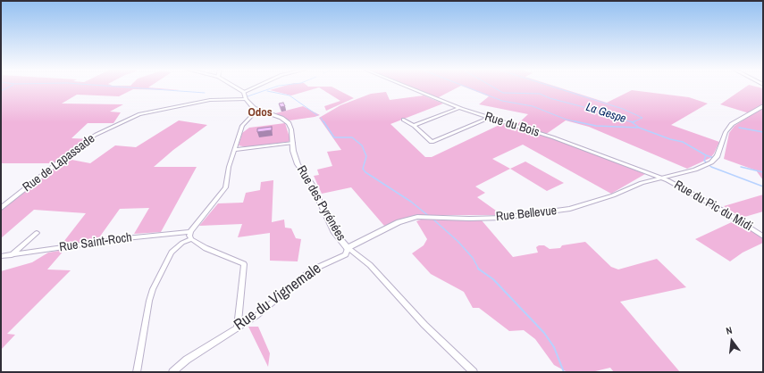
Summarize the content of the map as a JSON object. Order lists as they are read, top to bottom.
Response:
{
  "streets": {
    "street": [
      "Rue du Bois",
      "Rue de Lapassade",
      "Rue des Pyrénées",
      "Rue du Pic du Midi",
      "Rue Bellevue",
      "Rue Saint-Roch",
      "Rue du Vignemale"
    ]
  },
  "crossings": [
    ["Rue du Bois", "Rue du Pic du Midi"],
    ["Rue du Bois", "Rue Bellevue"],
    ["Rue de Lapassade", "Rue des Pyrénées"],
    ["Rue des Pyrénées", "Rue Bellevue"],
    ["Rue des Pyrénées", "Rue du Vignemale"],
    ["Rue du Pic du Midi", "Rue Bellevue"],
    ["Rue Bellevue", "Rue du Vignemale"]
  ],
  "districts": ["Odos"],
  "water": ["La Gespe"],
  "north": "top"
}
